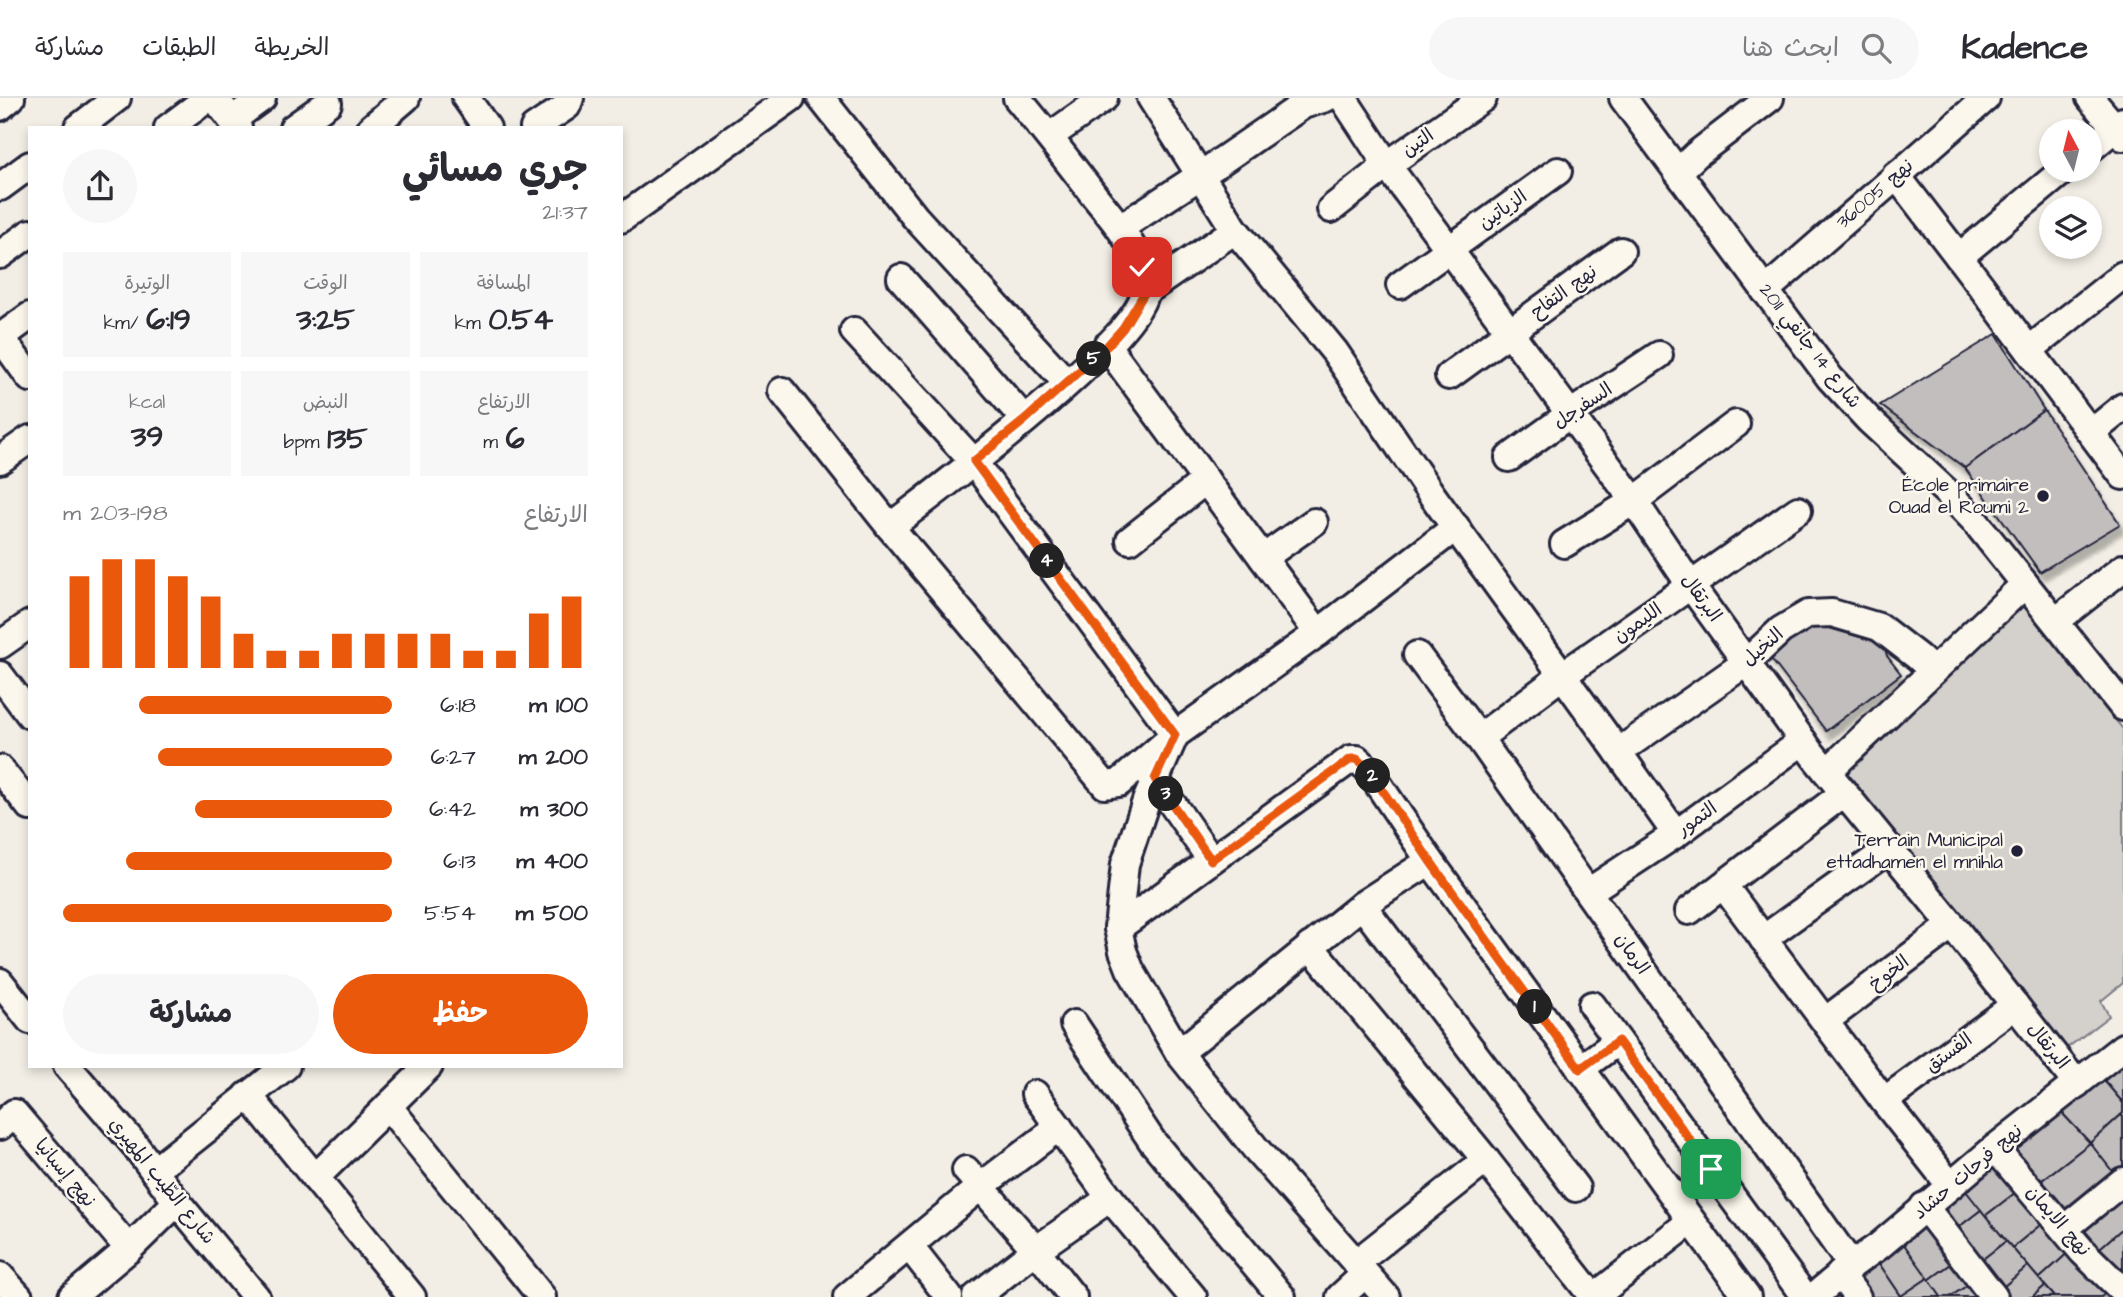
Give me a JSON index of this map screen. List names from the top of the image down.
{
  "streets": {
    "street": [
      "التين",
      "نهج 36005",
      "الزياتين",
      "نهج التفاح",
      "شارع 14 جانفي 2011",
      "السفرجل",
      "البرتقال",
      "الليمون",
      "النخيل",
      "التمور",
      "الرمان",
      "الخوخ",
      "الفستق",
      "نهج فرحات حشاد",
      "نهج إسبانيا",
      "شارع الطّيب المهيري",
      "نهج الايمان"
    ]
  },
  "crossings": [
    ["التين", "البرتقال"],
    ["نهج 36005", "شارع 14 جانفي 2011"],
    ["الزياتين", "البرتقال"],
    ["نهج التفاح", "البرتقال"],
    ["السفرجل", "البرتقال"],
    ["البرتقال", "الليمون"],
    ["البرتقال", "النخيل"],
    ["البرتقال", "التمور"],
    ["البرتقال", "الخوخ"],
    ["البرتقال", "الفستق"],
    ["البرتقال", "نهج فرحات حشاد"],
    ["الليمون", "الرمان"],
    ["التمور", "الرمان"],
    ["الرمان", "نهج فرحات حشاد"],
    ["نهج فرحات حشاد", "نهج الايمان"]
  ],
  "places": ["École primaire Ouad el Roumi 2", "Terrain Municipal ettadhamen el mnihla"],
  "north": "top",
  "page": {
    "header": "Kadence",
    "search": "ابحث هنا",
    "nav": ["الخريطة", "الطبقات", "مشاركة"],
    "heading": ["جري مسائي", "21:37"],
    "stats": [
      ["المسافة", "0.54 km"],
      ["الوقت", "3:25"],
      ["الوتيرة", "6:19 /km"],
      ["الارتفاع", "6 m"],
      ["النبض", "135 bpm"],
      ["kcal", "39"]
    ],
    "pins": [
      "5",
      "4",
      "2",
      "3",
      "1"
    ],
    "chart": ["الارتفاع", "198–203 m"],
    "list": [
      {
        "name": "100 m",
        "note": "6:18"
      },
      {
        "name": "200 m",
        "note": "6:27"
      },
      {
        "name": "300 m",
        "note": "6:42"
      },
      {
        "name": "400 m",
        "note": "6:13"
      },
      {
        "name": "500 m",
        "note": "5:54"
      }
    ],
    "buttons": ["حفظ", "مشاركة"]
  }
}
